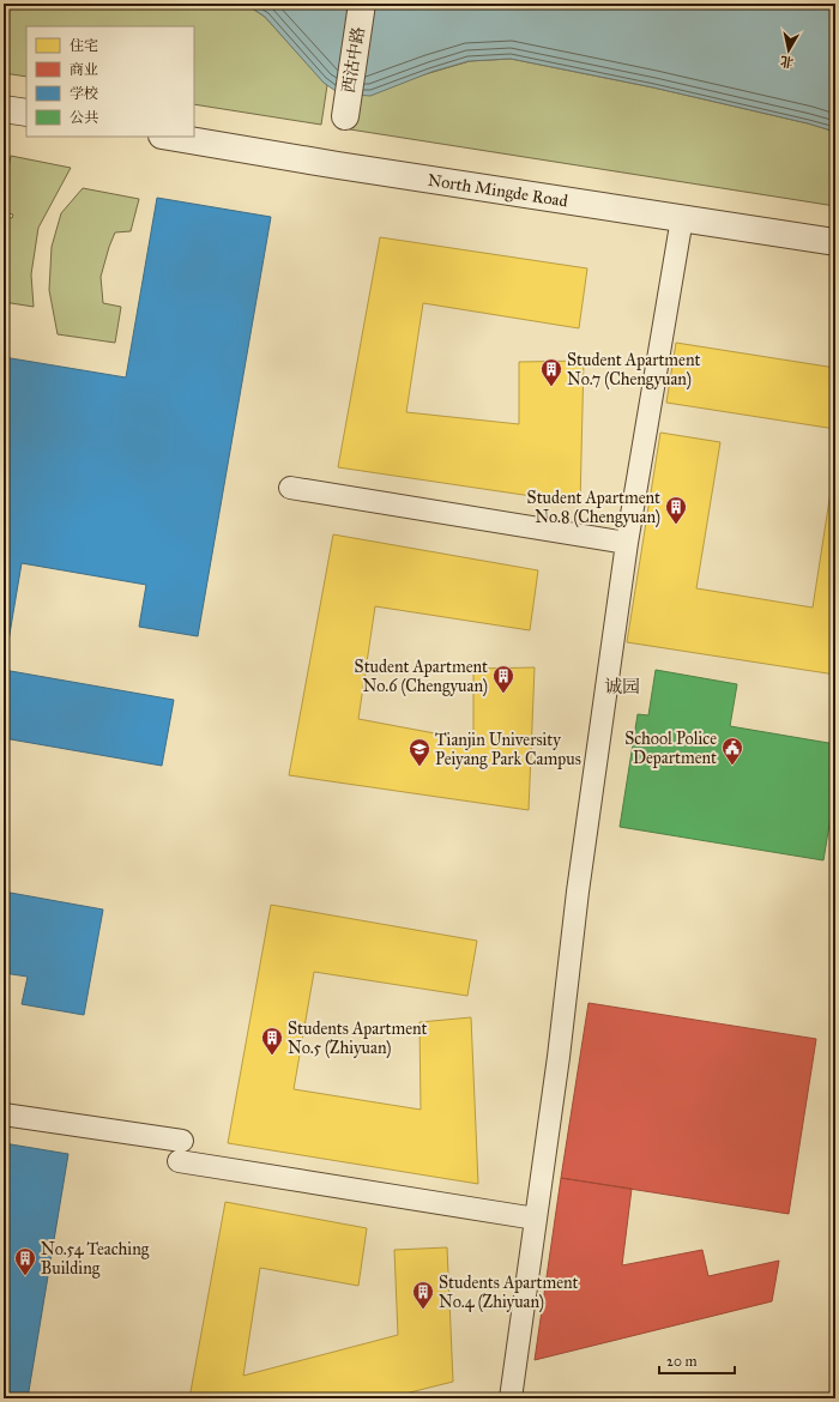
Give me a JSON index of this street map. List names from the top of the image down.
{
  "streets": {
    "street": ["西沽中路", "North Mingde Road"]
  },
  "districts": ["诚园"],
  "places": {
    "building": [
      "Student Apartment No.7 (Chengyuan)",
      "Student Apartment No.8 (Chengyuan)",
      "Student Apartment No.6 (Chengyuan)",
      "Students Apartment No.5 (Zhiyuan)",
      "No.54 Teaching Building",
      "Students Apartment No.4 (Zhiyuan)"
    ],
    "public building": ["School Police Department"],
    "school or university": ["Tianjin University Peiyang Park Campus"]
  },
  "legend": [
    "住宅",
    "商业",
    "学校",
    "公共"
  ],
  "scale_bar": "20 m",
  "north": "bottom"
}
